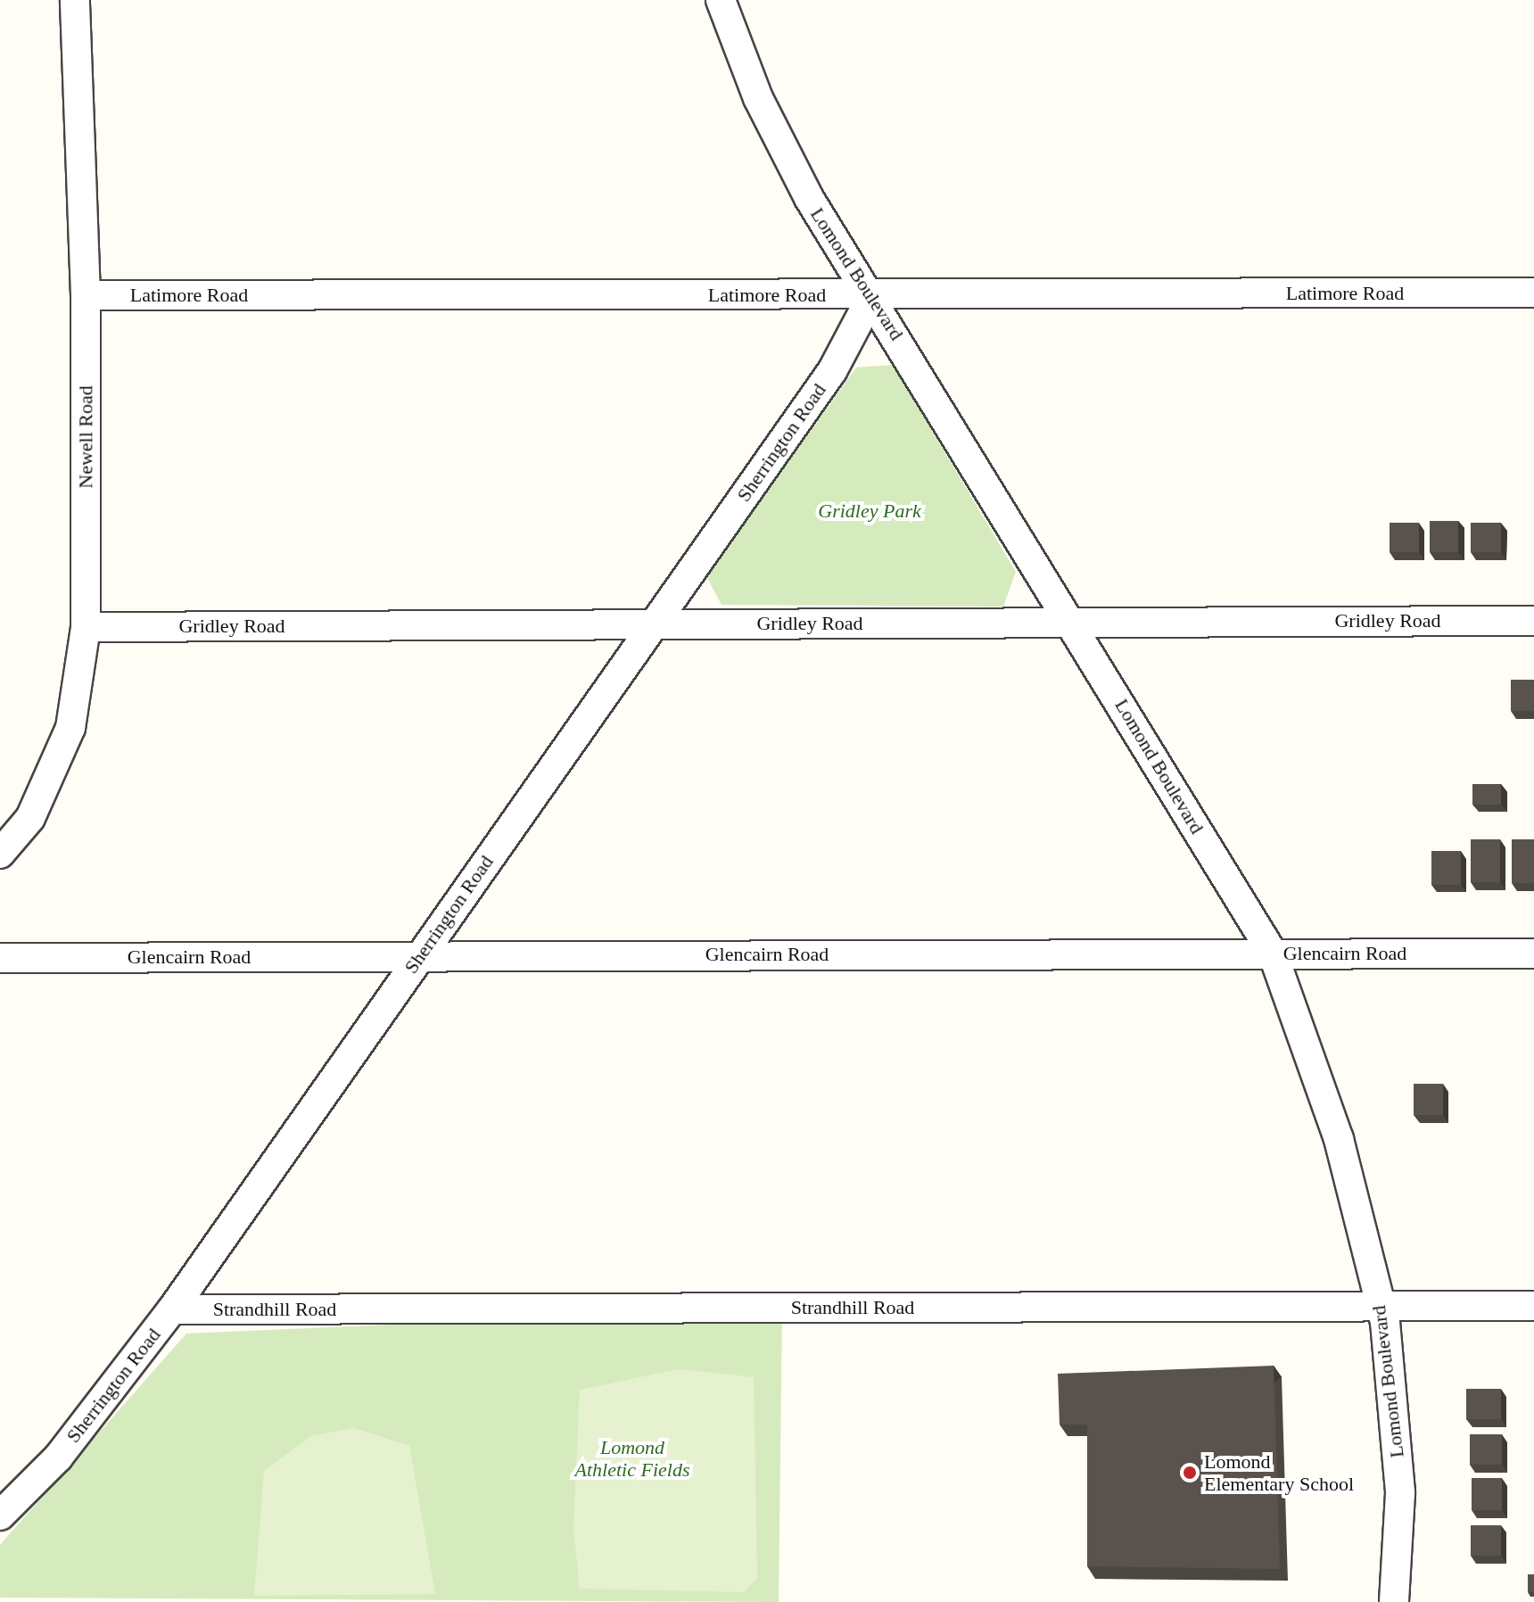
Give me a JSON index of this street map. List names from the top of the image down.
{
  "streets": {
    "street": [
      "Lomond Boulevard",
      "Latimore Road",
      "Newell Road",
      "Sherrington Road",
      "Gridley Road",
      "Glencairn Road",
      "Strandhill Road"
    ]
  },
  "crossings": [
    ["Lomond Boulevard", "Latimore Road"],
    ["Lomond Boulevard", "Sherrington Road"],
    ["Lomond Boulevard", "Gridley Road"],
    ["Lomond Boulevard", "Glencairn Road"],
    ["Lomond Boulevard", "Strandhill Road"],
    ["Latimore Road", "Newell Road"],
    ["Latimore Road", "Sherrington Road"],
    ["Newell Road", "Gridley Road"],
    ["Sherrington Road", "Gridley Road"],
    ["Sherrington Road", "Glencairn Road"],
    ["Sherrington Road", "Strandhill Road"]
  ],
  "parks": ["Gridley Park", "Lomond Athletic Fields"],
  "places": ["Lomond Elementary School"]
}
